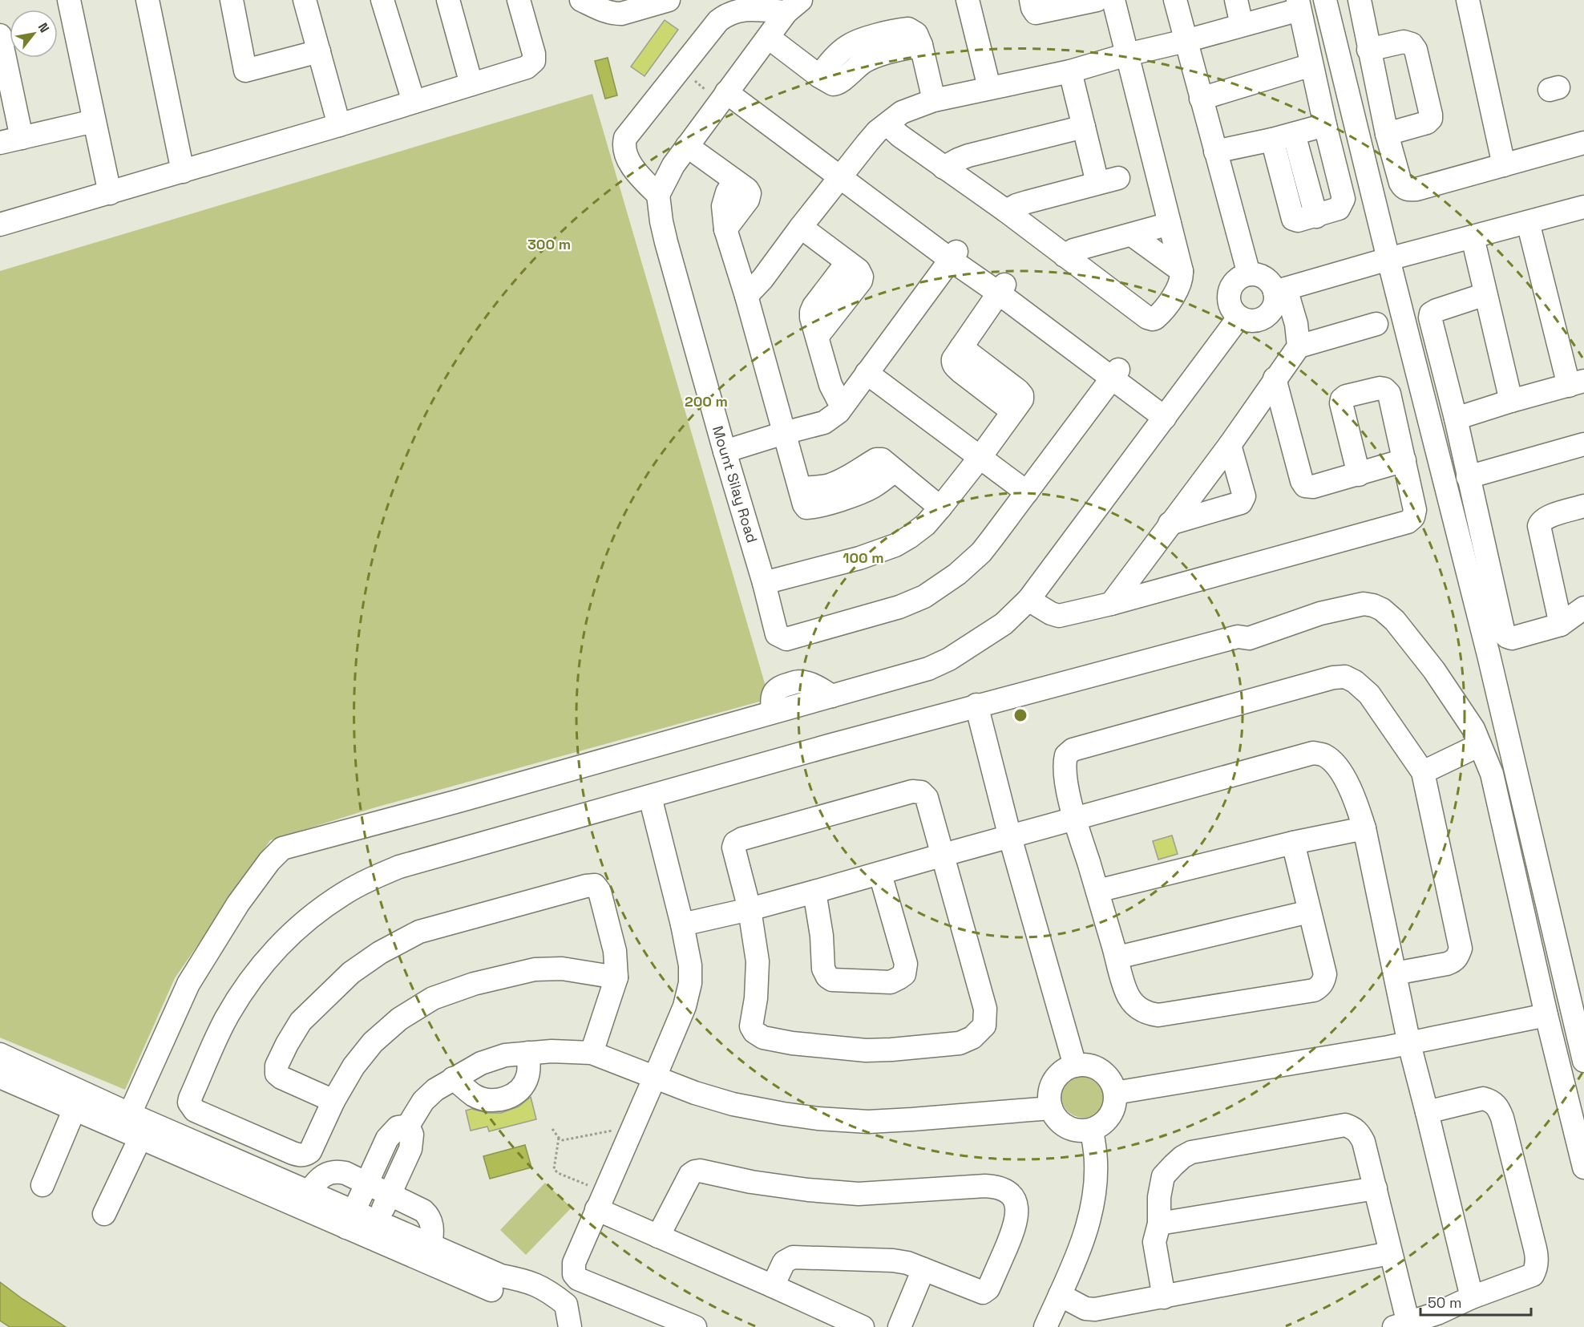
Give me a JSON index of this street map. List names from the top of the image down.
{
  "streets": {
    "street": ["Mount Silay Road"]
  },
  "scale_bar": "50 m",
  "north": "top right",
  "rings": ["300 m", "200 m", "100 m"]
}
